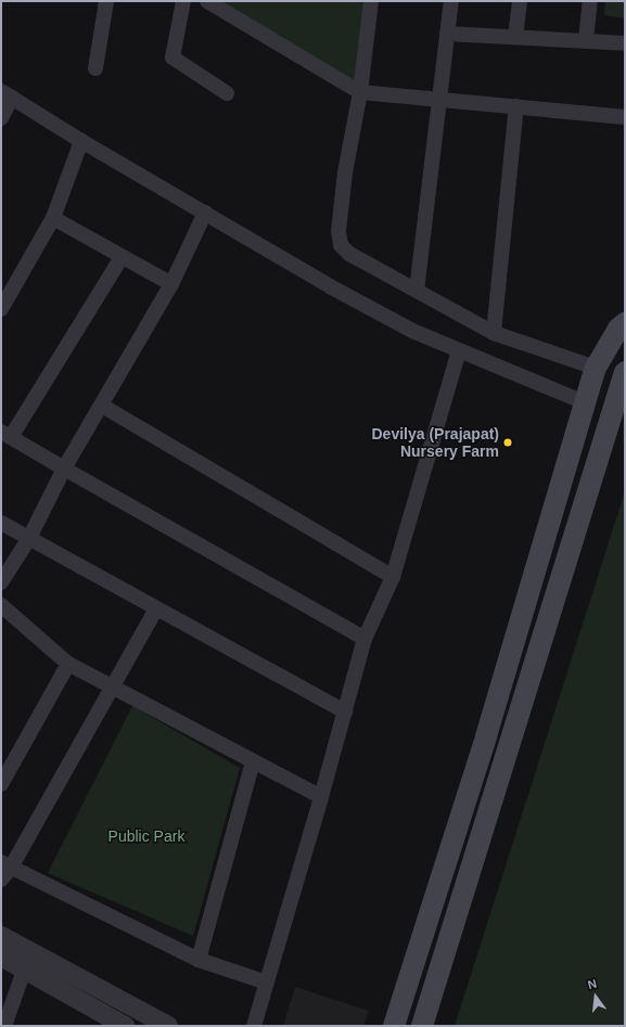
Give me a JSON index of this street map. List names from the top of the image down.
{
  "parks": ["Public Park"],
  "places": ["Devilya (Prajapat) Nursery Farm"],
  "north": "top"
}
